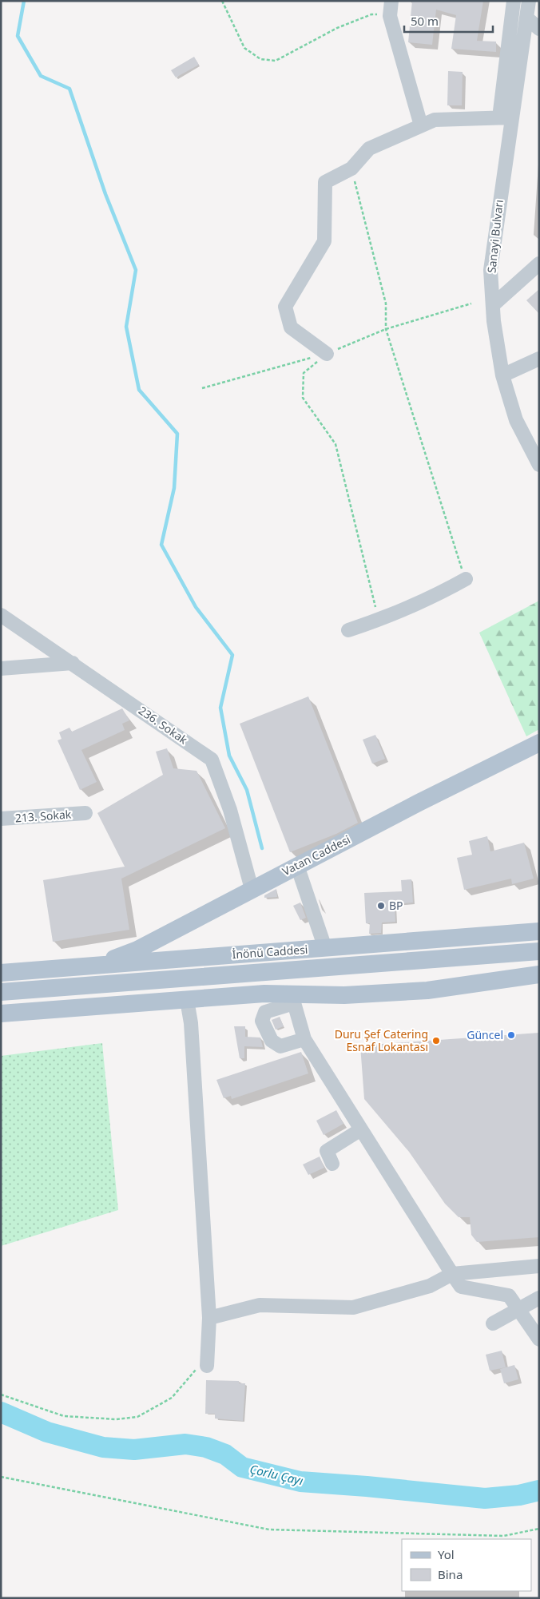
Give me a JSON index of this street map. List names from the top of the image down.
{
  "streets": {
    "main road": ["Vatan Caddesi", "İnönü Caddesi"],
    "street": ["Sanayi Bulvarı", "236. Sokak", "213. Sokak"]
  },
  "crossings": [
    ["236. Sokak", "Vatan Caddesi"],
    ["Vatan Caddesi", "İnönü Caddesi"]
  ],
  "water": ["Çorlu Çayı"],
  "places": ["BP", "Güncel", "Duru Şef Catering Esnaf Lokantası"],
  "legend": ["Yol", "Bina"],
  "scale_bar": "50 m"
}
